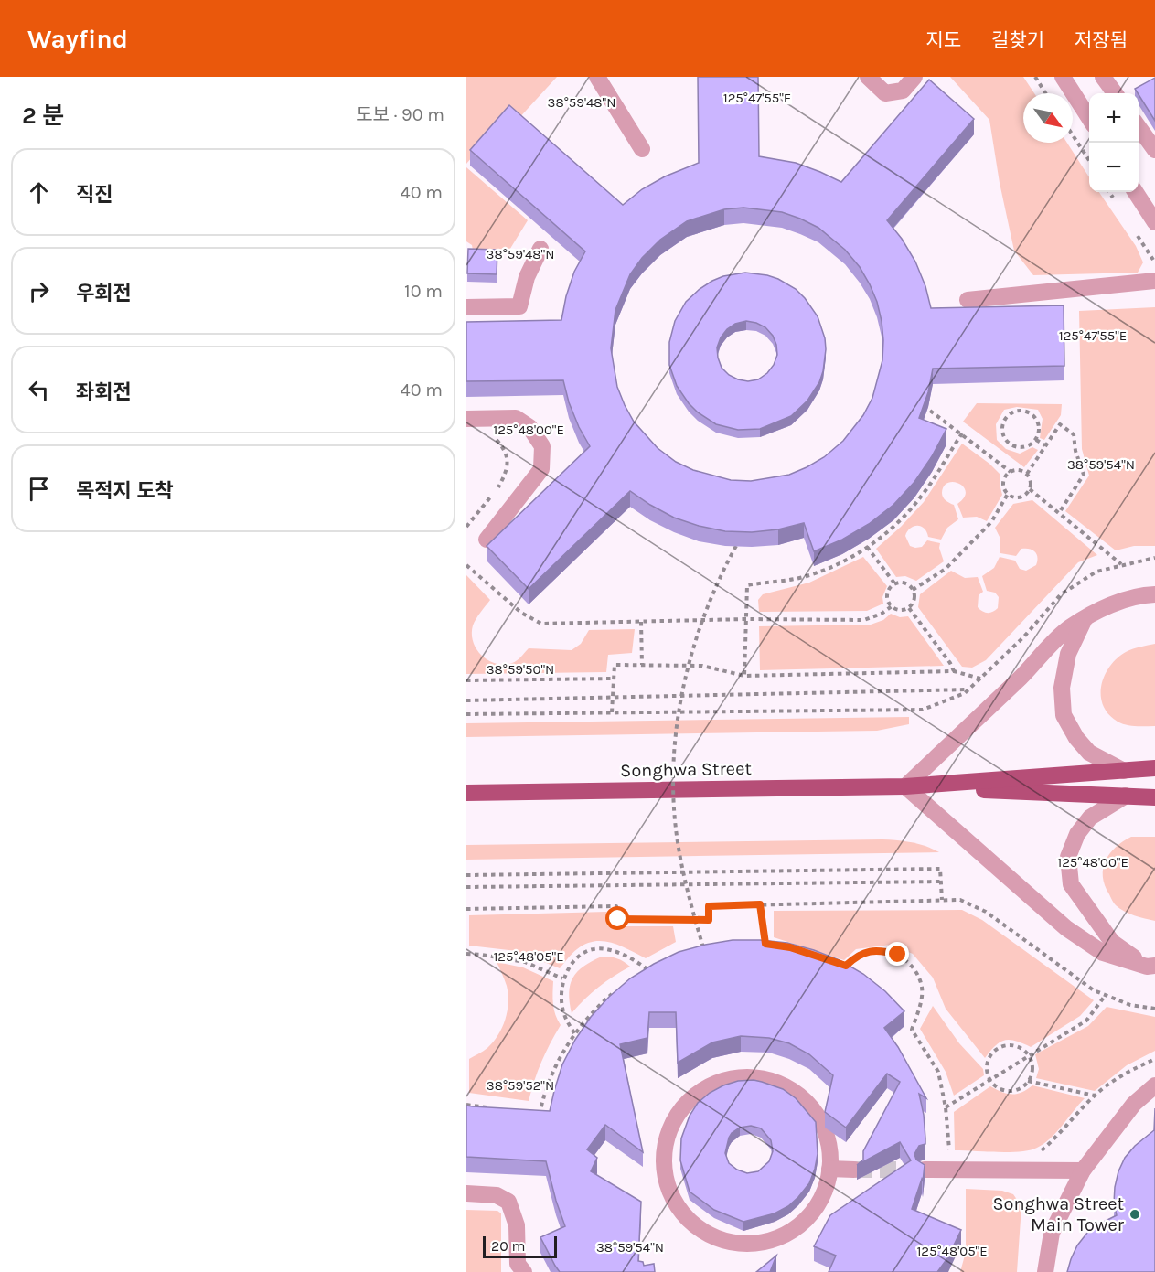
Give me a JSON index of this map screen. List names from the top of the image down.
{
  "streets": {
    "main road": ["Songhwa Street"]
  },
  "places": ["Songhwa Street Main Tower"],
  "scale_bar": "20 m",
  "north": "bottom right",
  "page": {
    "header": "Wayfind",
    "nav": ["지도", "길찾기", "저장됨"],
    "heading": ["2 분", "도보 · 90 m"],
    "map_buttons": ["+", "−"],
    "list": [
      ["직진", "40 m"],
      ["우회전", "10 m"],
      ["좌회전", "40 m"],
      "목적지 도착"
    ],
    "scale": "20 m"
  },
  "coordinates": [
    "125°47'55\"E",
    "38°59'48\"N",
    "125°48'00\"E",
    "38°59'54\"N",
    "38°59'50\"N",
    "125°48'05\"E",
    "38°59'52\"N"
  ]
}
